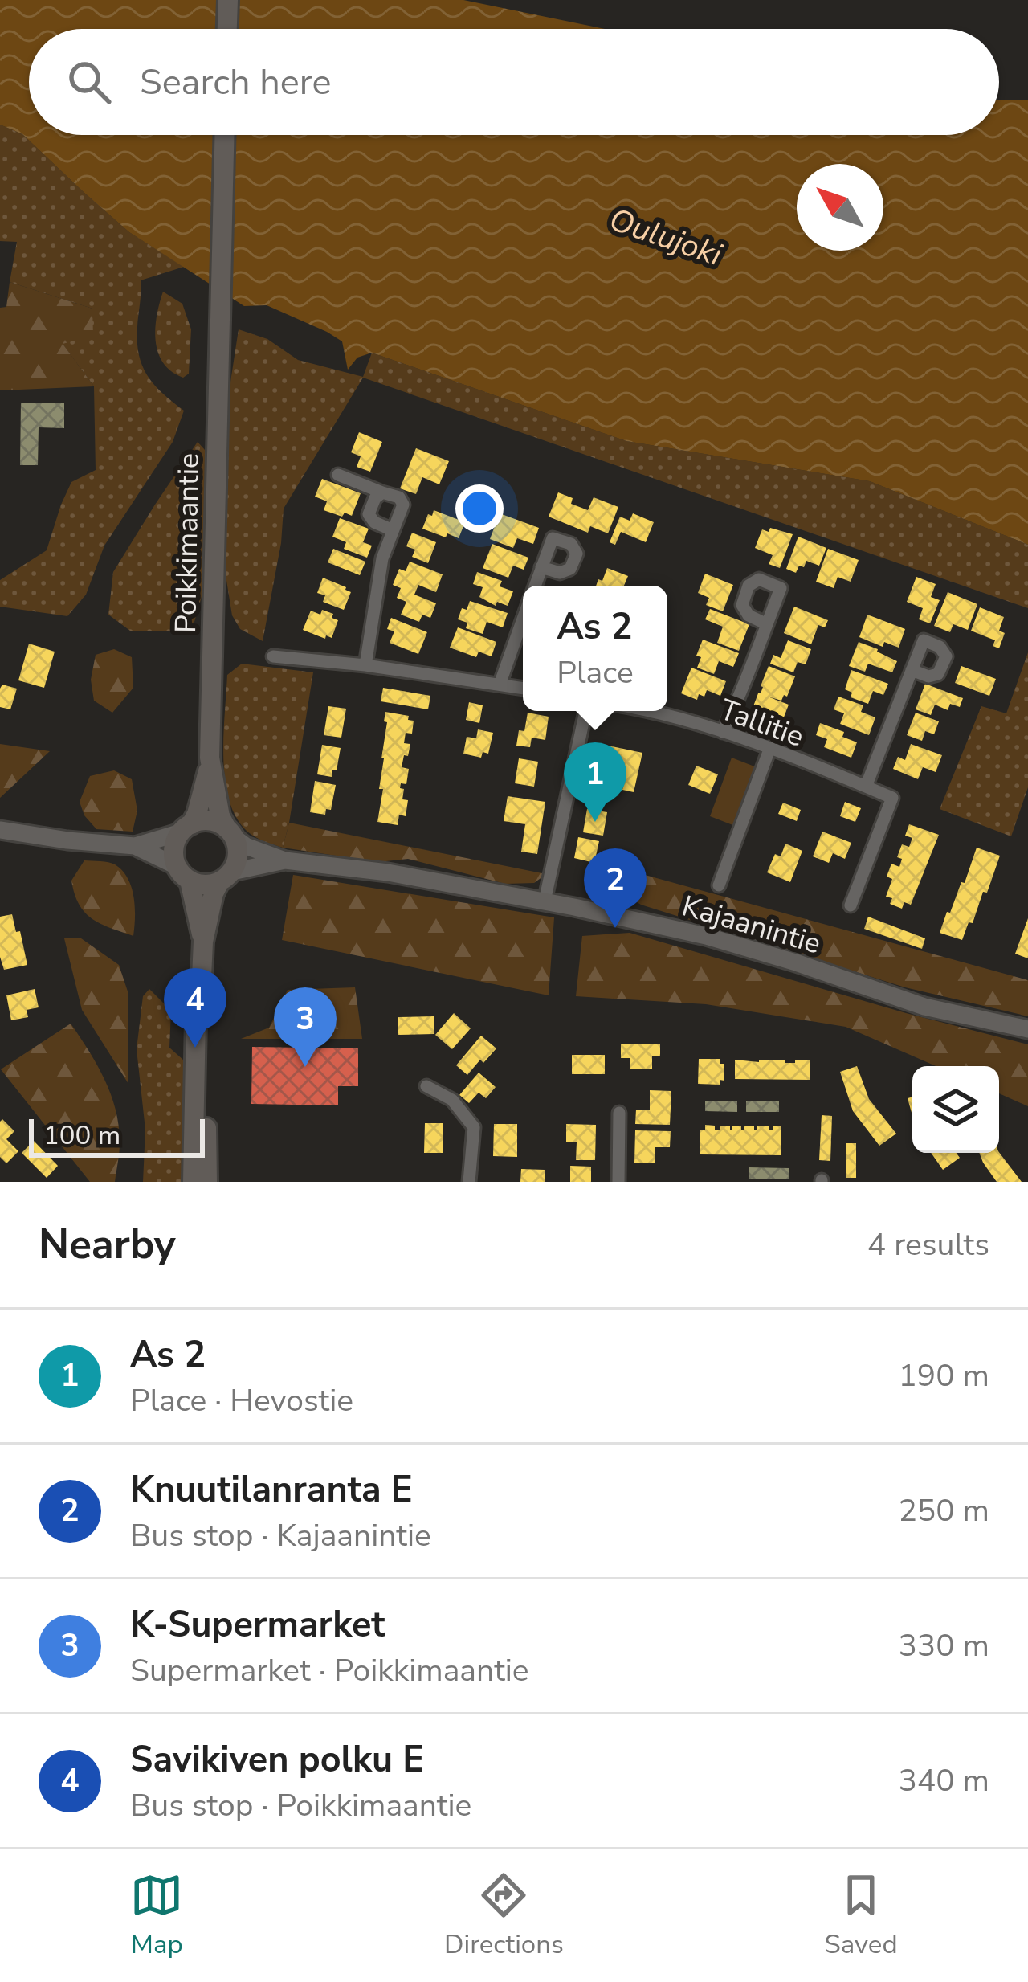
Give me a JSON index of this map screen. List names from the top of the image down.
{
  "streets": {
    "main road": ["Poikkimaantie", "Kajaanintie"],
    "street": ["Tallitie"]
  },
  "crossings": [
    ["Poikkimaantie", "Kajaanintie"]
  ],
  "water": ["Oulujoki"],
  "scale_bar": "100 m",
  "north": "top left",
  "page": {
    "search": "Search here",
    "popup": ["As 2", "Place"],
    "pins": [
      "1",
      "2",
      "4",
      "3"
    ],
    "scale": "100 m",
    "heading": ["Nearby", "4 results"],
    "list": [
      {
        "mark": "1",
        "name": "As 2",
        "note": "Place · Hevostie",
        "value": "190 m"
      },
      {
        "mark": "2",
        "name": "Knuutilanranta E",
        "note": "Bus stop · Kajaanintie",
        "value": "250 m"
      },
      {
        "mark": "3",
        "name": "K-Supermarket",
        "note": "Supermarket · Poikkimaantie",
        "value": "330 m"
      },
      {
        "mark": "4",
        "name": "Savikiven polku E",
        "note": "Bus stop · Poikkimaantie",
        "value": "340 m"
      }
    ],
    "nav": ["Map", "Directions", "Saved"]
  }
}
